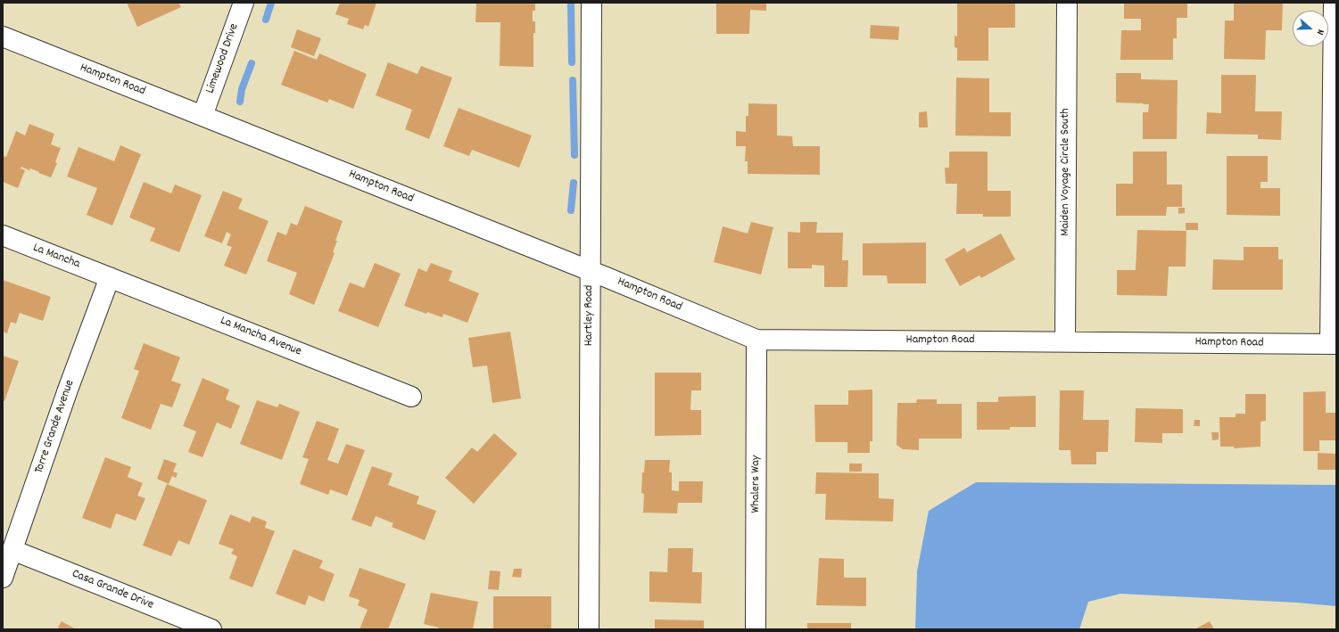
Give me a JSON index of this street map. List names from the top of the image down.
{
  "streets": {
    "street": [
      "Limewood Drive",
      "Hampton Road",
      "Maiden Voyage Circle South",
      "La Mancha",
      "Hartley Road",
      "La Mancha Avenue",
      "Torre Grande Avenue",
      "Whalers Way",
      "Casa Grande Drive"
    ]
  },
  "crossings": [
    ["Limewood Drive", "Hampton Road"],
    ["Hampton Road", "Maiden Voyage Circle South"],
    ["Hampton Road", "Hartley Road"],
    ["Hampton Road", "Whalers Way"],
    ["La Mancha", "La Mancha Avenue"],
    ["La Mancha", "Torre Grande Avenue"],
    ["La Mancha Avenue", "Torre Grande Avenue"],
    ["Torre Grande Avenue", "Casa Grande Drive"]
  ],
  "north": "right"
}
